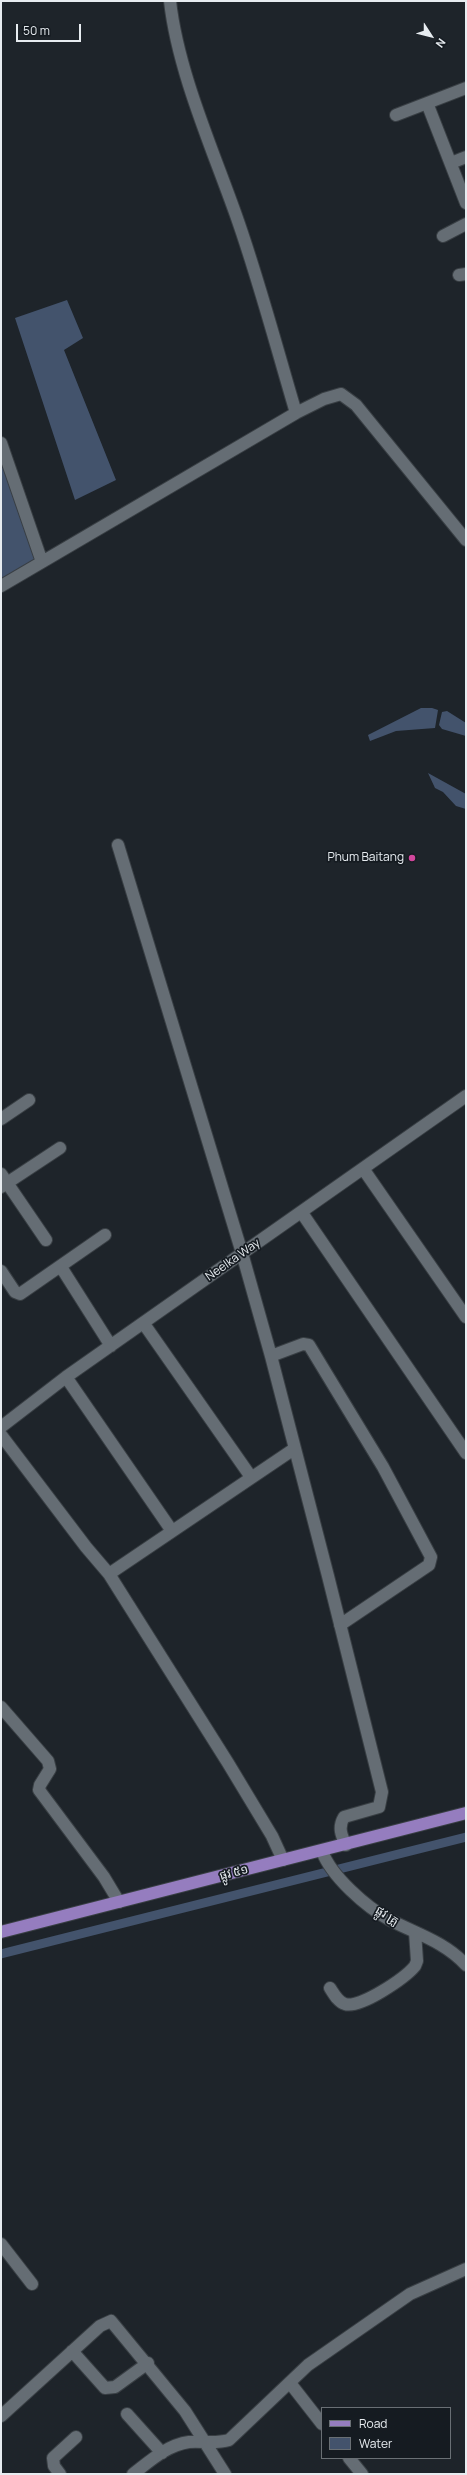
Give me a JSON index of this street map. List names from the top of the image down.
{
  "streets": {
    "main road": ["ផ្លូវ ៥១"],
    "street": ["Neelka Way", "ផ្លូវ គ្រូ"]
  },
  "crossings": [
    ["ផ្លូវ ៥១", "ផ្លូវ គ្រូ"]
  ],
  "places": ["Phum Baitang"],
  "legend": ["Road", "Water"],
  "scale_bar": "50 m",
  "north": "bottom right"
}
